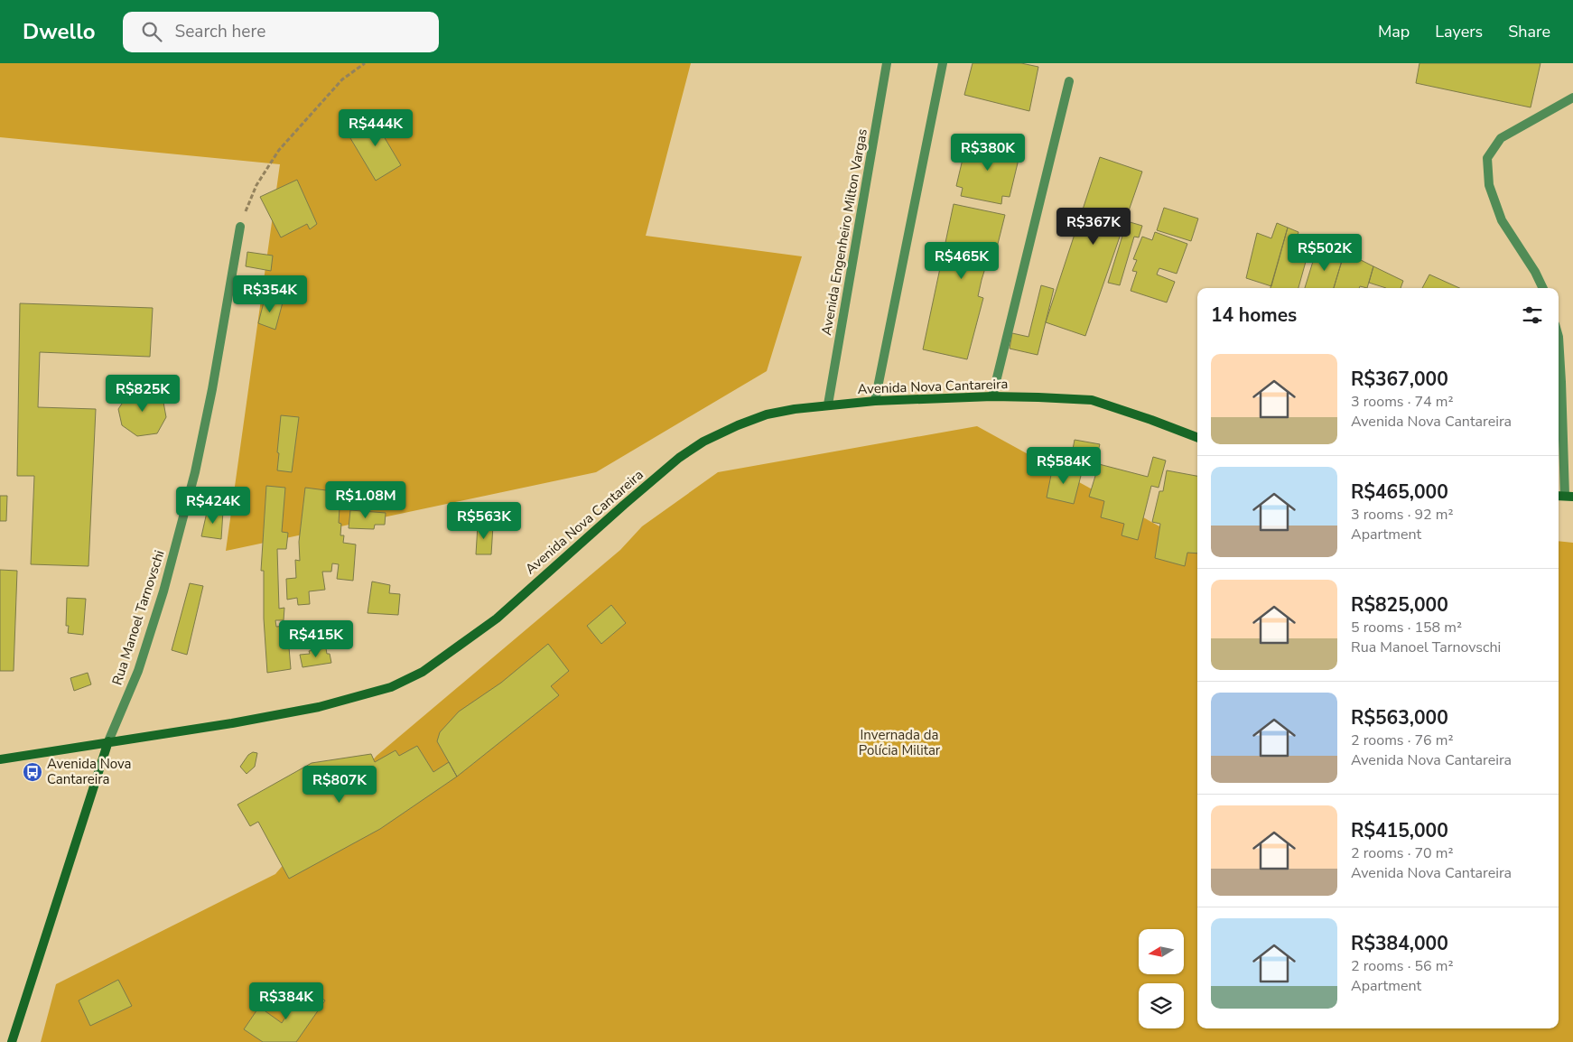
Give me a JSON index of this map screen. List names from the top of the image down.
{
  "streets": {
    "main road": ["Avenida Nova Cantareira"],
    "street": ["Avenida Engenheiro Milton Vargas", "Rua Manoel Tarnovschi"]
  },
  "crossings": [
    ["Avenida Engenheiro Milton Vargas", "Avenida Nova Cantareira"],
    ["Avenida Nova Cantareira", "Rua Manoel Tarnovschi"]
  ],
  "parks": ["Invernada da Polícia Militar"],
  "places": {
    "bus stop": ["Avenida Nova Cantareira"]
  },
  "north": "left",
  "page": {
    "header": "Dwello",
    "search": "Search here",
    "nav": ["Map", "Layers", "Share"],
    "price": [
      "R$444K",
      "R$380K",
      "R$367K",
      "R$502K",
      "R$465K",
      "R$354K",
      "R$825K",
      "R$584K",
      "R$1.08M",
      "R$424K",
      "R$563K",
      "R$415K",
      "R$807K",
      "R$384K"
    ],
    "heading": "14 homes",
    "list": [
      {
        "name": "R$367,000",
        "note": "3 rooms · 74 m² · Avenida Nova Cantareira"
      },
      {
        "name": "R$465,000",
        "note": "3 rooms · 92 m² · Apartment"
      },
      {
        "name": "R$825,000",
        "note": "5 rooms · 158 m² · Rua Manoel Tarnovschi"
      },
      {
        "name": "R$563,000",
        "note": "2 rooms · 76 m² · Avenida Nova Cantareira"
      },
      {
        "name": "R$415,000",
        "note": "2 rooms · 70 m² · Avenida Nova Cantareira"
      },
      {
        "name": "R$384,000",
        "note": "2 rooms · 56 m² · Apartment"
      }
    ]
  }
}
